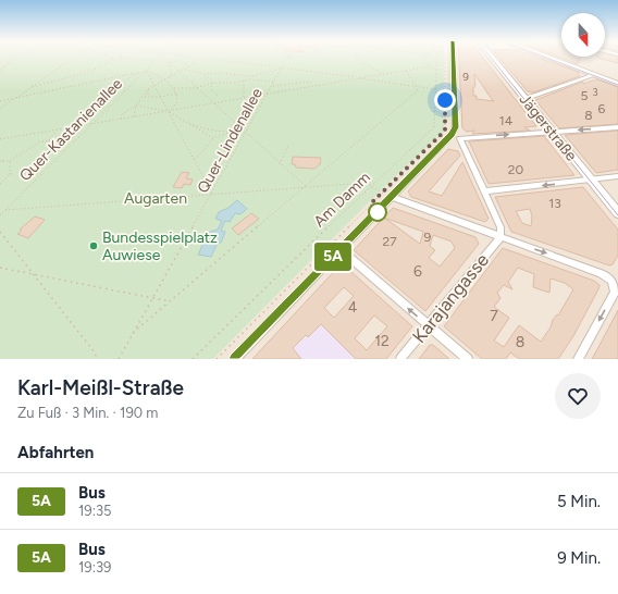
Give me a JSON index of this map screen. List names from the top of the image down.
{
  "streets": {
    "main road": ["Jägerstraße"],
    "street": ["Karajangasse"],
    "path": ["Quer-Kastanienallee", "Quer-Lindenallee", "Am Damm"]
  },
  "parks": ["Augarten"],
  "places": ["Bundesspielplatz Auwiese"],
  "lines": ["bus line 5A"],
  "house_numbers": [
    "9",
    "3",
    "5",
    "6",
    "8",
    "14",
    "20",
    "13",
    "9",
    "27",
    "6",
    "4",
    "7",
    "12",
    "8"
  ],
  "north": "bottom",
  "page": {
    "on_map": "5A",
    "heading": [
      ["Karl-Meißl-Straße", "Zu Fuß · 3 Min. · 190 m"],
      "Abfahrten"
    ],
    "list": [
      {
        "mark": "5A",
        "name": "Bus",
        "note": "19:35",
        "value": "5 Min."
      },
      {
        "mark": "5A",
        "name": "Bus",
        "note": "19:39",
        "value": "9 Min."
      }
    ]
  }
}
